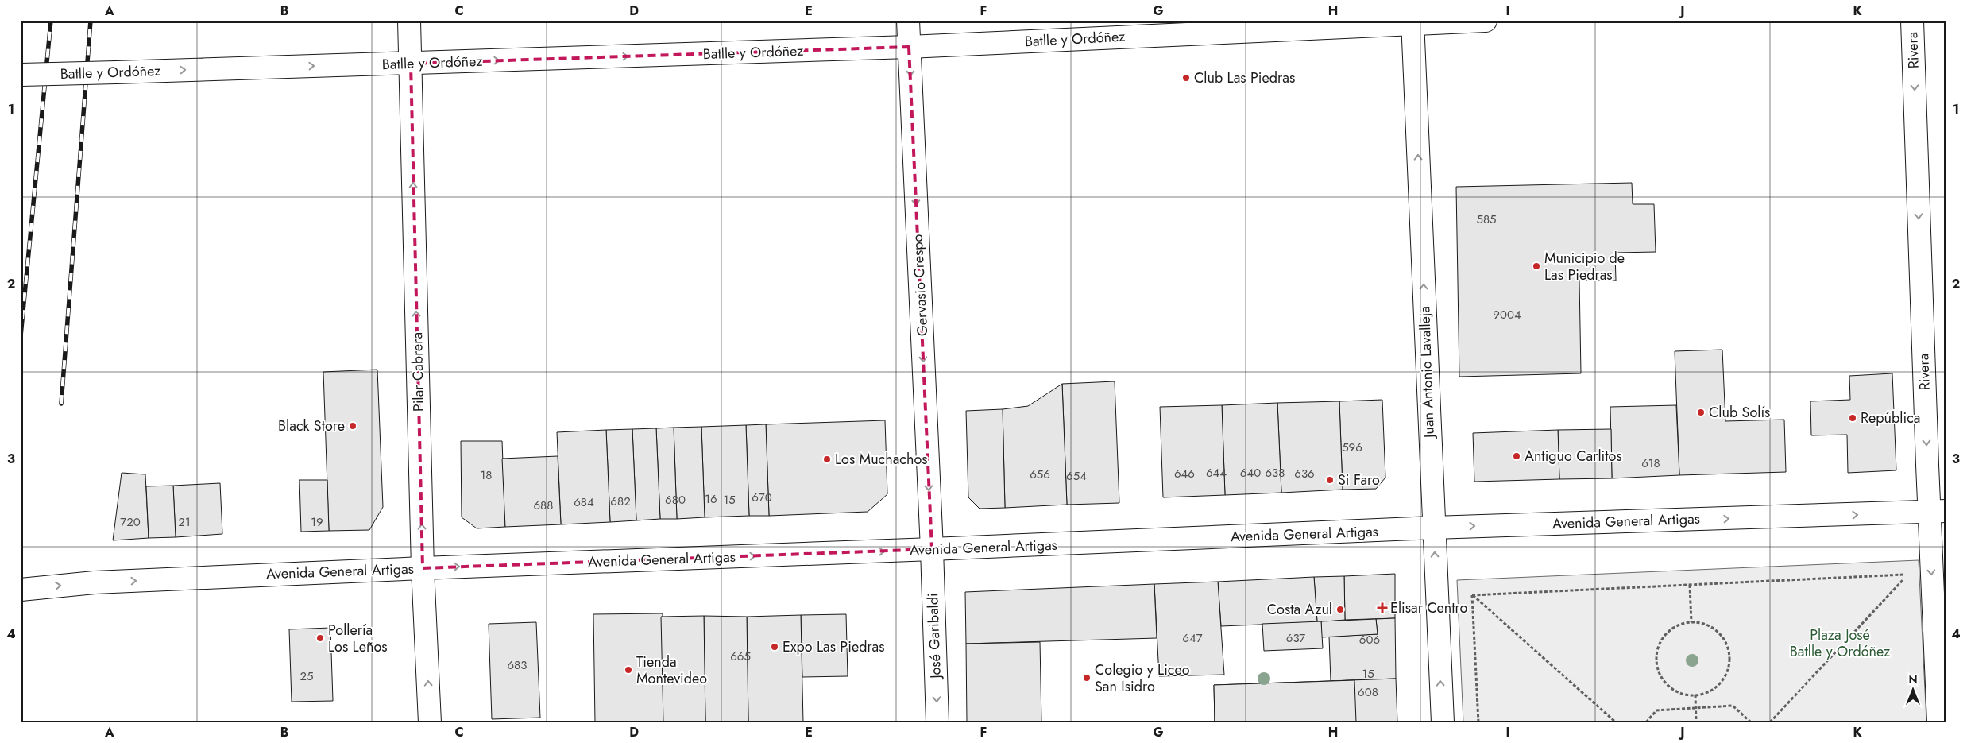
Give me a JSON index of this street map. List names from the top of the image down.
{
  "streets": {
    "street": [
      "Batlle y Ordóñez",
      "Rivera",
      "Gervasio Crespo",
      "Pilar Cabrera",
      "Juan Antonio Lavalleja",
      "Avenida General Artigas",
      "José Garibaldi"
    ]
  },
  "crossings": [
    ["Batlle y Ordóñez", "Gervasio Crespo"],
    ["Batlle y Ordóñez", "Pilar Cabrera"],
    ["Batlle y Ordóñez", "Juan Antonio Lavalleja"],
    ["Rivera", "Avenida General Artigas"],
    ["Gervasio Crespo", "Avenida General Artigas"],
    ["Gervasio Crespo", "José Garibaldi"],
    ["Pilar Cabrera", "Avenida General Artigas"],
    ["Juan Antonio Lavalleja", "Avenida General Artigas"],
    ["Avenida General Artigas", "José Garibaldi"]
  ],
  "one_way": [
    "Batlle y Ordóñez",
    "Rivera",
    "Gervasio Crespo",
    "Pilar Cabrera",
    "Juan Antonio Lavalleja",
    "Avenida General Artigas",
    "José Garibaldi"
  ],
  "parks": ["Plaza José Batlle y Ordóñez"],
  "places": {
    "other": [
      "Club Las Piedras",
      "Municipio de Las Piedras",
      "Club Solís",
      "República",
      "Black Store",
      "Antiguo Carlitos",
      "Los Muchachos",
      "Si Faro",
      "Costa Azul",
      "Pollería Los Leños",
      "Expo Las Piedras",
      "Tienda Montevideo",
      "Colegio y Liceo San Isidro"
    ],
    "health": ["Elisar Centro"]
  },
  "house_numbers": [
    "585",
    "9004",
    "596",
    "618",
    "644",
    "640",
    "638",
    "646",
    "636",
    "656",
    "18",
    "654",
    "670",
    "16",
    "680",
    "15",
    "682",
    "684",
    "688",
    "720",
    "21",
    "19",
    "647",
    "637",
    "606",
    "665",
    "683",
    "15",
    "25",
    "608"
  ],
  "north": "top",
  "grid": {
    "columns": [
      "A",
      "B",
      "C",
      "D",
      "E",
      "F",
      "G",
      "H",
      "I",
      "J",
      "K"
    ],
    "rows": [
      "1",
      "2",
      "3",
      "4"
    ]
  }
}
